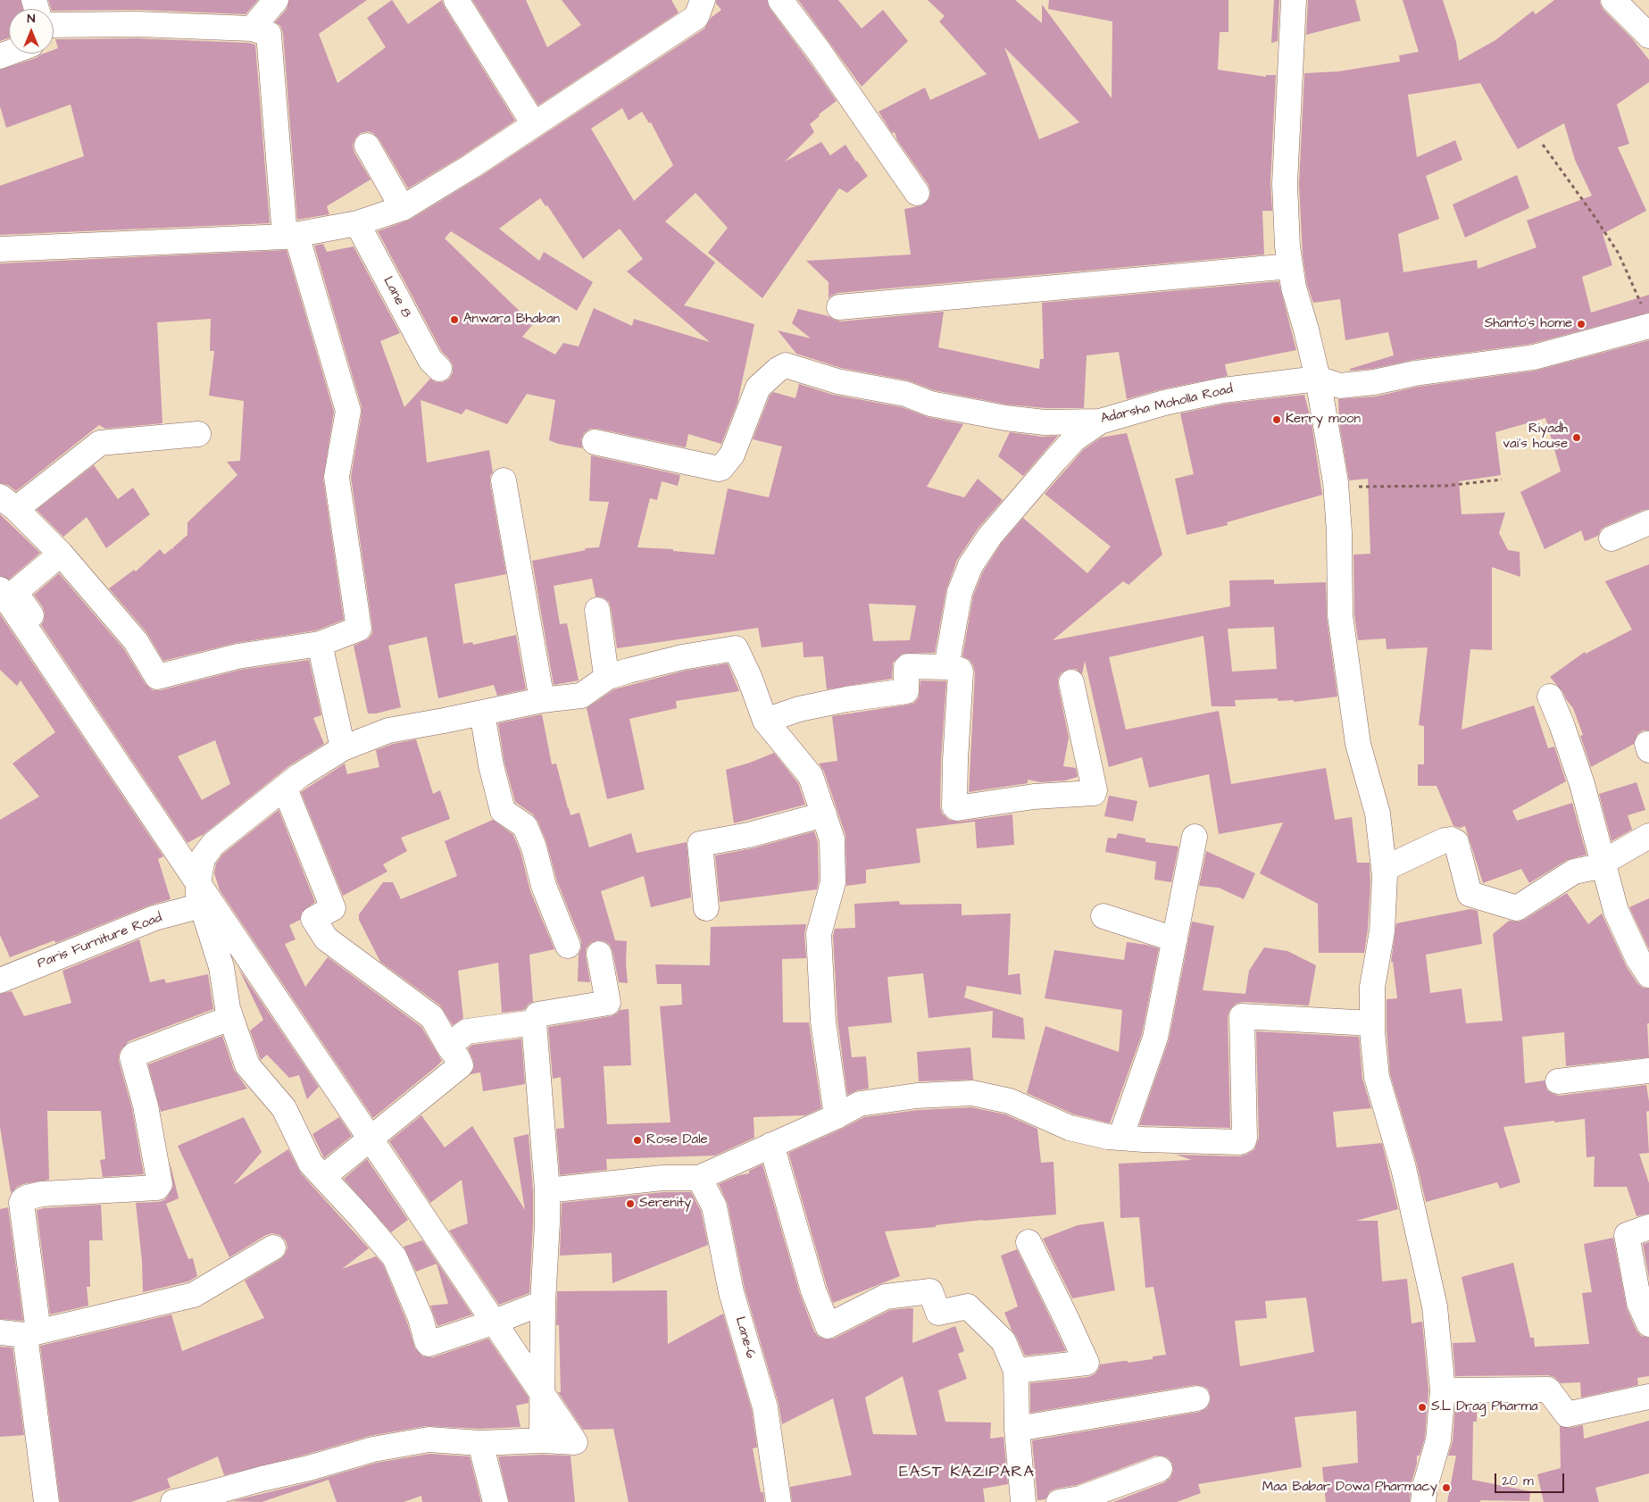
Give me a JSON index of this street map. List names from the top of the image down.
{
  "streets": {
    "street": [
      "Lane 8",
      "Adarsha Moholla Road",
      "Paris Furniture Road",
      "Lane-6"
    ]
  },
  "districts": ["EAST KAZIPARA"],
  "places": [
    "Anwara Bhaban",
    "Shanto's home",
    "Kerry moon",
    "Riyadh vai's house",
    "Rose Dale",
    "Serenity",
    "S.L Drag Pharma",
    "Maa Babar Dowa Pharmacy"
  ],
  "scale_bar": "20 m",
  "north": "top"
}
